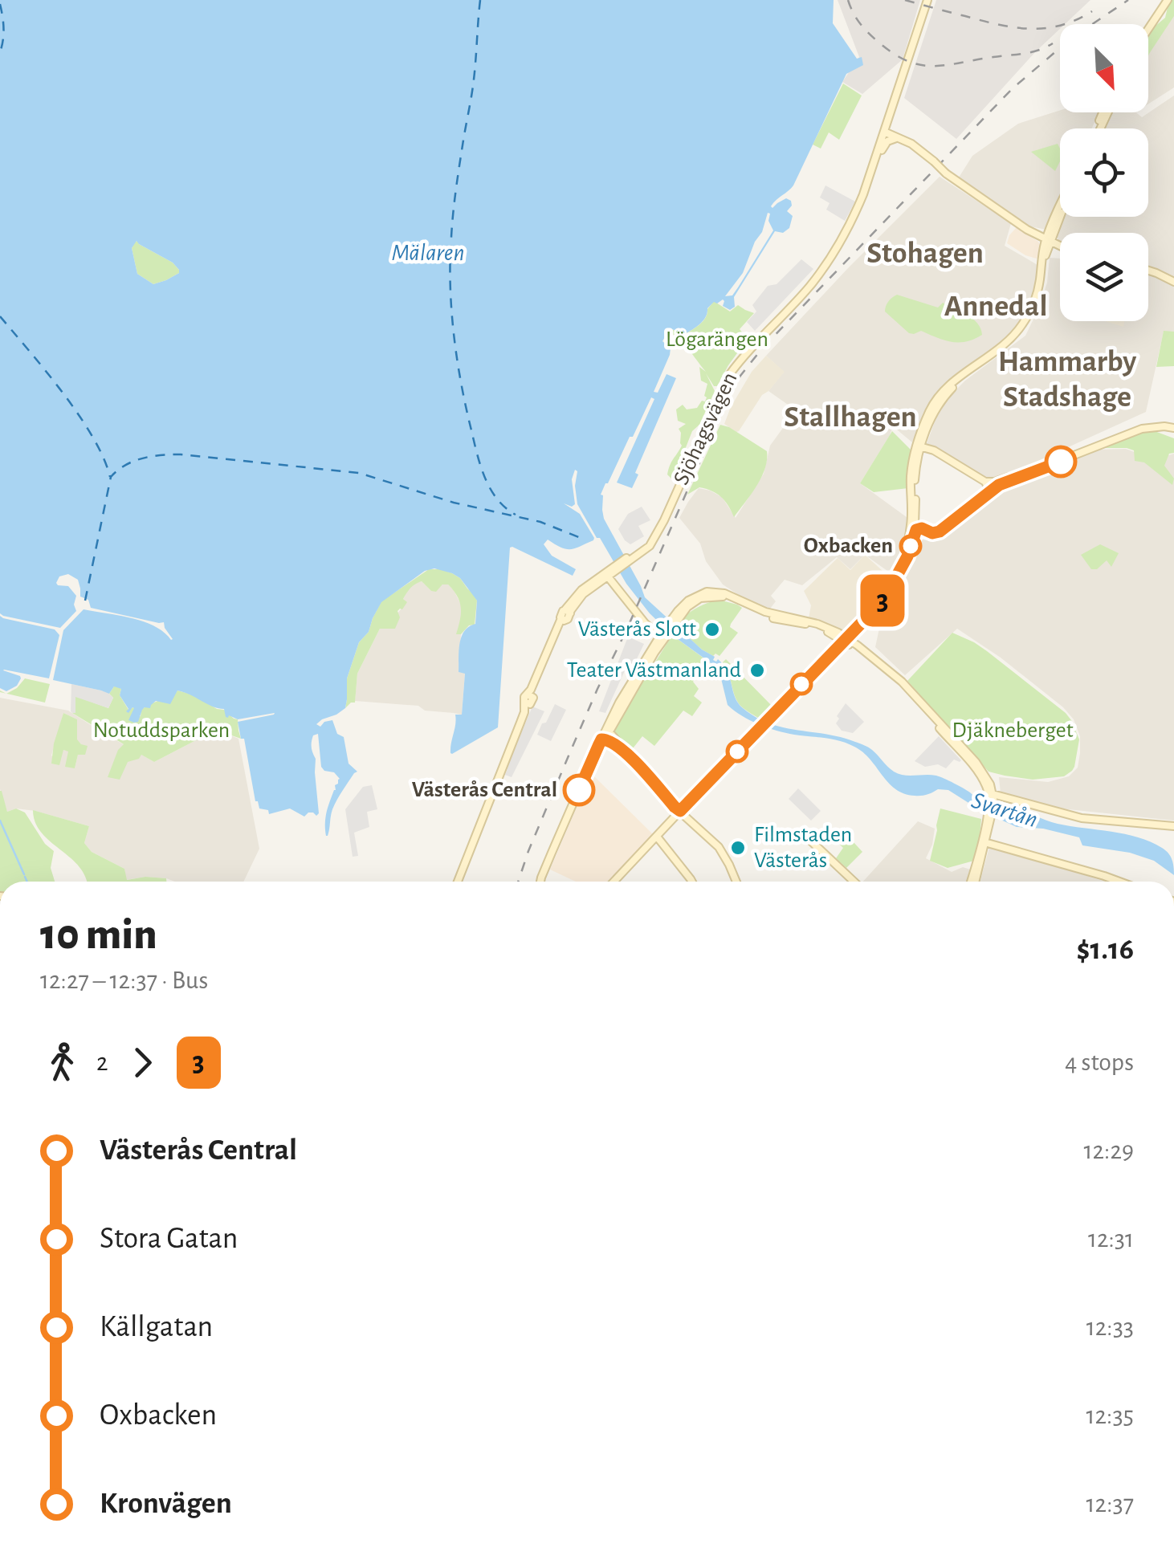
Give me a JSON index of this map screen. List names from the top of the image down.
{
  "streets": {
    "main road": ["Sjöhagsvägen"]
  },
  "districts": [
    "Stohagen",
    "Annedal",
    "Hammarby Stadshage",
    "Stallhagen"
  ],
  "water": ["Mälaren", "Svartån"],
  "parks": ["Lögarängen", "Notuddsparken", "Djäkneberget"],
  "places": [
    "Oxbacken",
    "Västerås Slott",
    "Teater Västmanland",
    "Västerås Central",
    "Filmstaden Västerås"
  ],
  "lines": ["bus line 3"],
  "north": "bottom right",
  "page": {
    "on_map": "3",
    "heading": ["10 min", "12:27 – 12:37 · Bus", "$1.16"],
    "legs": ["2", "3", "4 stops"],
    "list": [
      {
        "name": "Västerås Central",
        "value": "12:29"
      },
      {
        "name": "Stora Gatan",
        "value": "12:31"
      },
      {
        "name": "Källgatan",
        "value": "12:33"
      },
      {
        "name": "Oxbacken",
        "value": "12:35"
      },
      {
        "name": "Kronvägen",
        "value": "12:37"
      }
    ]
  }
}
